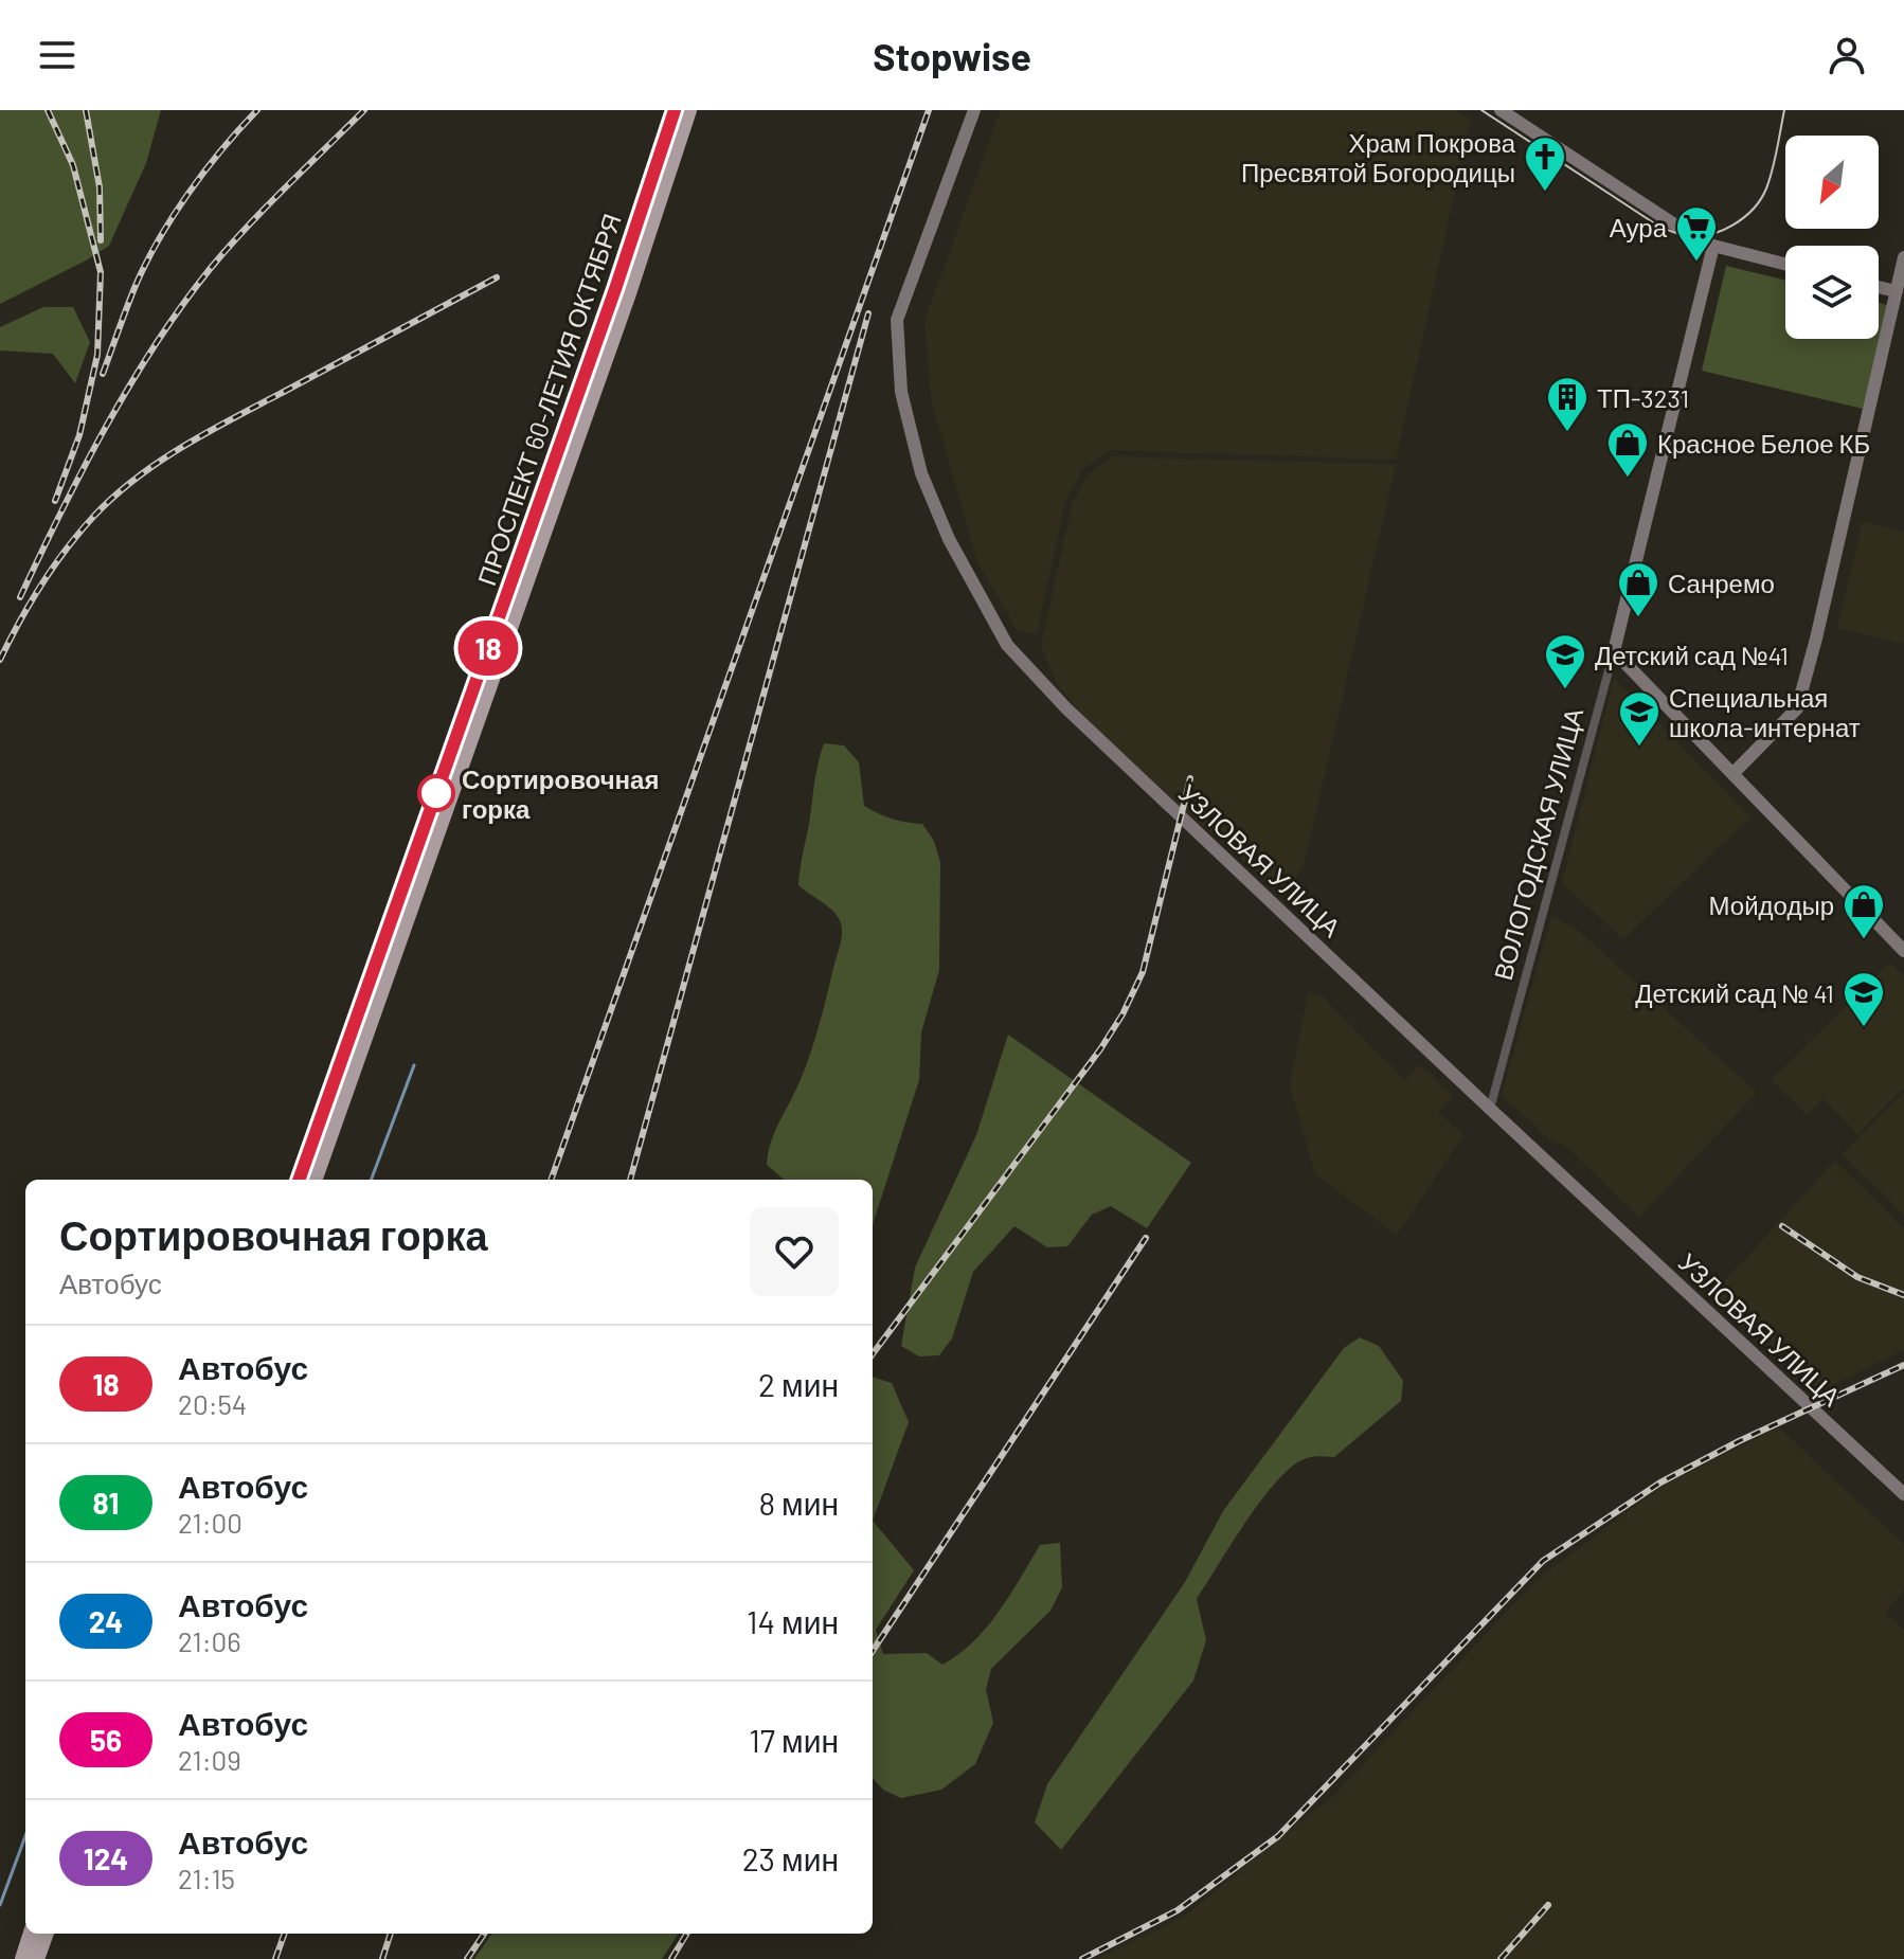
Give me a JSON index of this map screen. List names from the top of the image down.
{
  "streets": {
    "highway": ["ПРОСПЕКТ 60-ЛЕТИЯ ОКТЯБРЯ"],
    "street": ["ВОЛОГОДСКАЯ УЛИЦА", "УЗЛОВАЯ УЛИЦА"]
  },
  "crossings": [
    ["ВОЛОГОДСКАЯ УЛИЦА", "УЗЛОВАЯ УЛИЦА"]
  ],
  "places": {
    "church": ["Храм Покрова Пресвятой Богородицы"],
    "supermarket": ["Аура"],
    "building": ["ТП-3231"],
    "shop": ["Красное Белое КБ", "Санремо", "Мойдодыр"],
    "school or university": ["Детский сад №41", "Специальная школа-интернат", "Детский сад № 41"],
    "other": ["Сортировочная горка"]
  },
  "lines": ["bus line 18"],
  "north": "bottom left",
  "page": {
    "header": "Stopwise",
    "on_map": "18",
    "heading": ["Сортировочная горка", "Автобус"],
    "list": [
      {
        "mark": "18",
        "name": "Автобус",
        "note": "20:54",
        "value": "2 мин"
      },
      {
        "mark": "81",
        "name": "Автобус",
        "note": "21:00",
        "value": "8 мин"
      },
      {
        "mark": "24",
        "name": "Автобус",
        "note": "21:06",
        "value": "14 мин"
      },
      {
        "mark": "56",
        "name": "Автобус",
        "note": "21:09",
        "value": "17 мин"
      },
      {
        "mark": "124",
        "name": "Автобус",
        "note": "21:15",
        "value": "23 мин"
      }
    ]
  }
}
